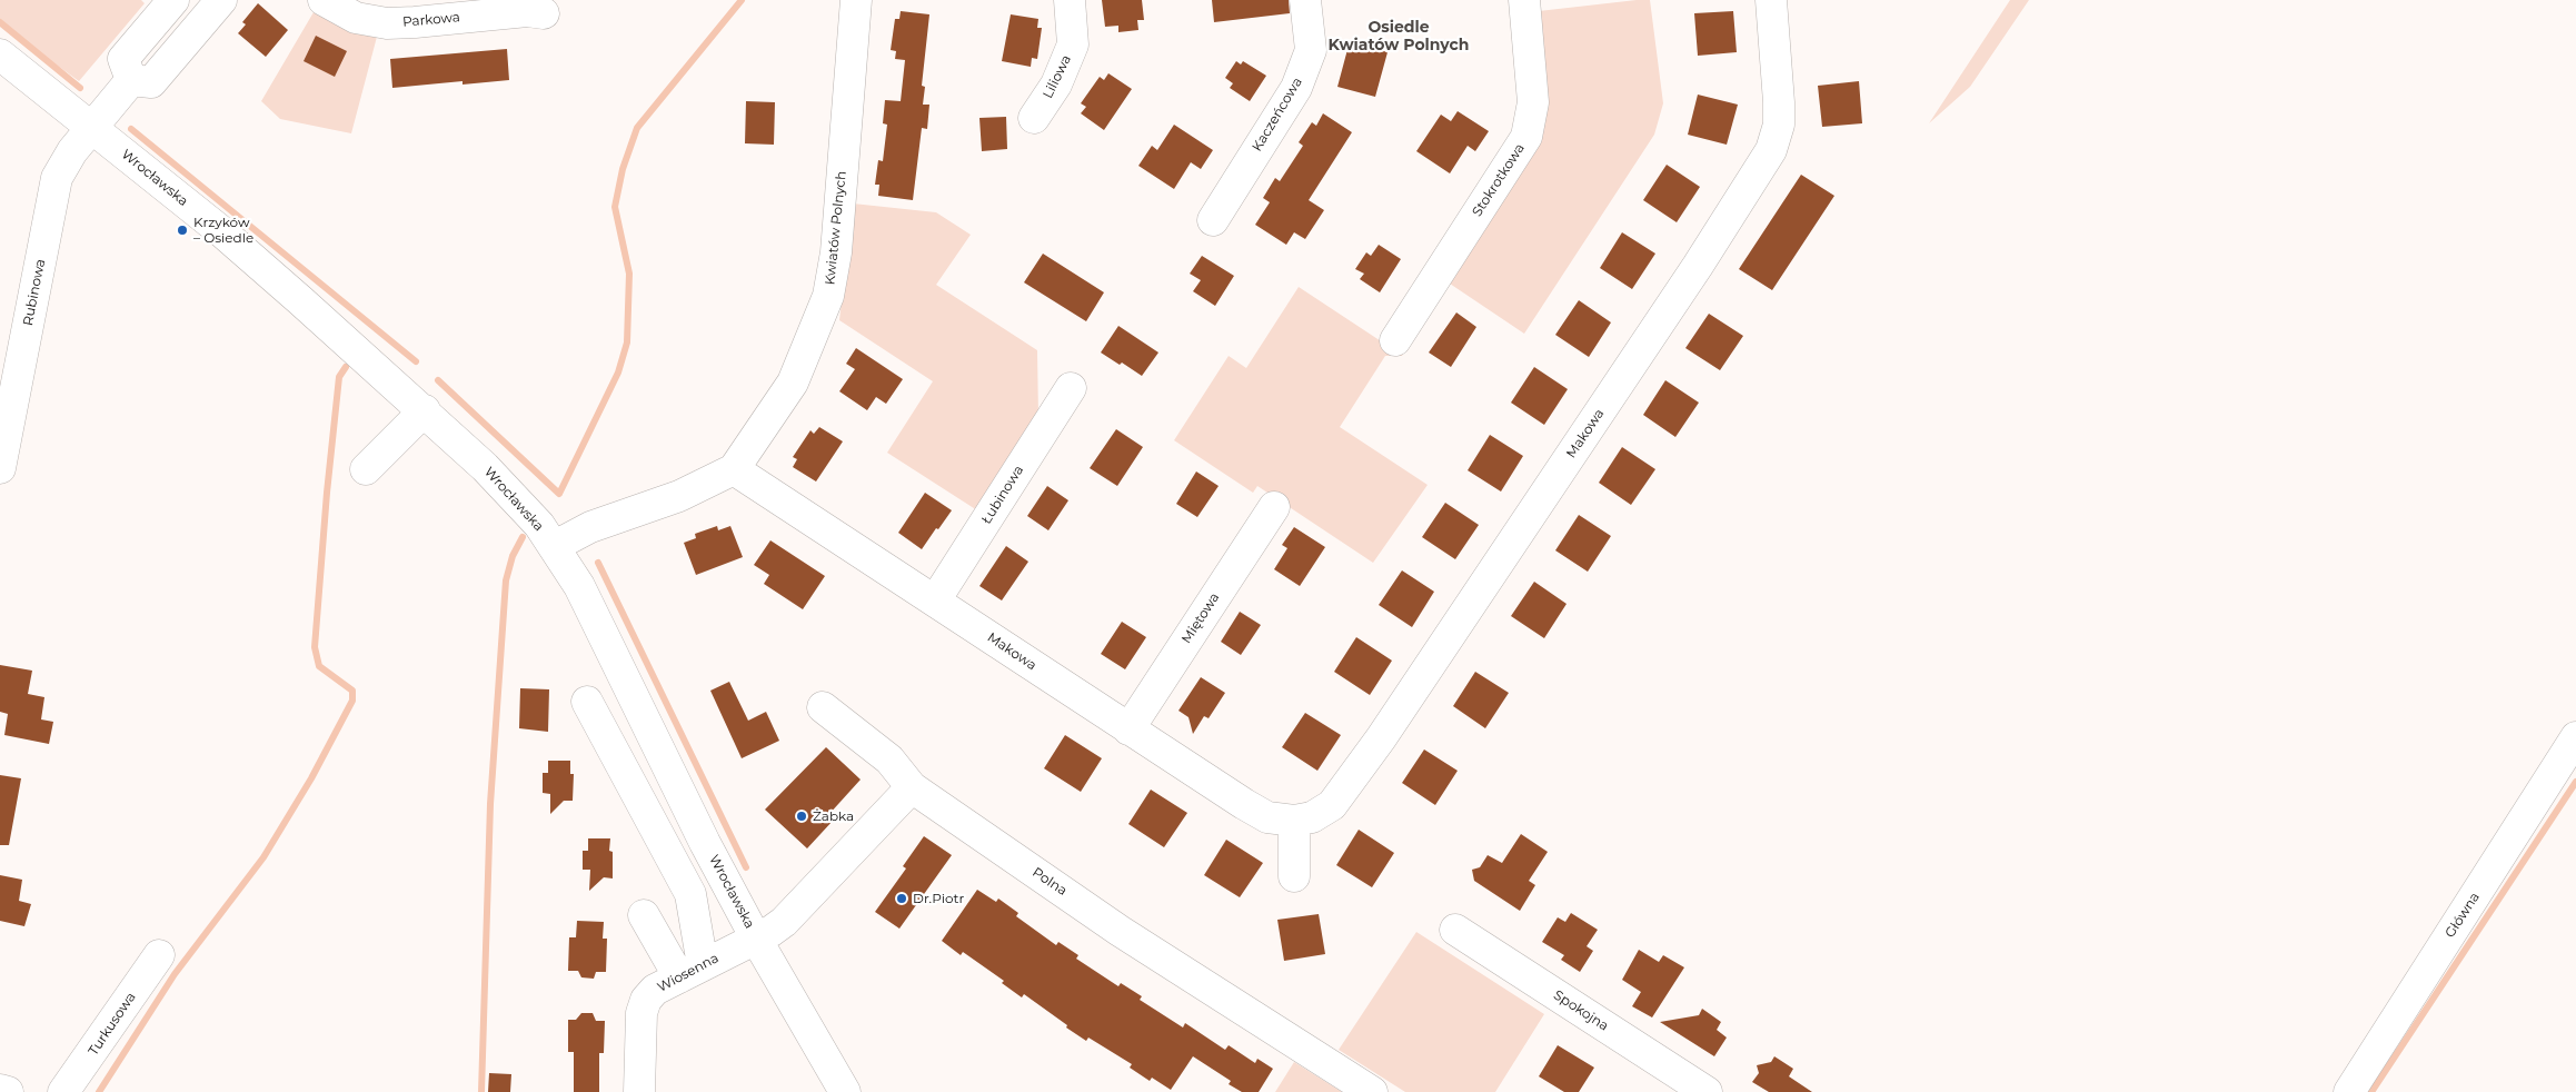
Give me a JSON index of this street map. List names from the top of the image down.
{
  "streets": {
    "street": [
      "Parkowa",
      "Liliowa",
      "Kaczeńcowa",
      "Wrocławska",
      "Stokrotkowa",
      "Kwiatów Polnych",
      "Rubinowa",
      "Makowa",
      "Łubinowa",
      "Miętowa",
      "Polna",
      "Główna",
      "Wiosenna",
      "Spokojna",
      "Turkusowa"
    ]
  },
  "crossings": [
    ["Wrocławska", "Kwiatów Polnych"],
    ["Wrocławska", "Rubinowa"],
    ["Wrocławska", "Wiosenna"],
    ["Kwiatów Polnych", "Makowa"],
    ["Makowa", "Łubinowa"],
    ["Makowa", "Miętowa"]
  ],
  "districts": ["Osiedle Kwiatów Polnych"],
  "places": ["Krzyków – Osiedle", "Żabka", "Dr.Piotr"]
}
